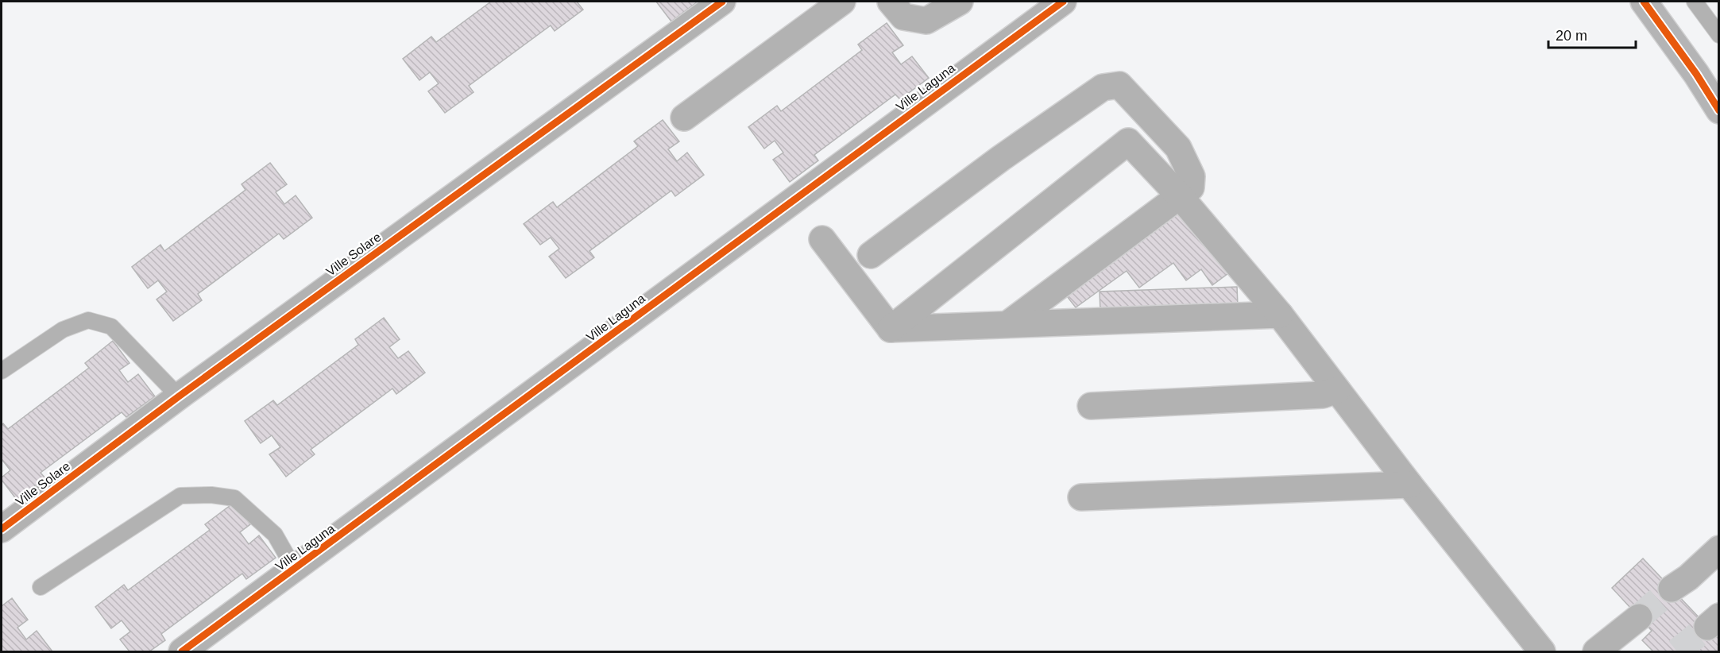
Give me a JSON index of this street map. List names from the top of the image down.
{
  "streets": {
    "street": ["Ville Laguna", "Ville Solare"]
  },
  "scale_bar": "20 m"
}
